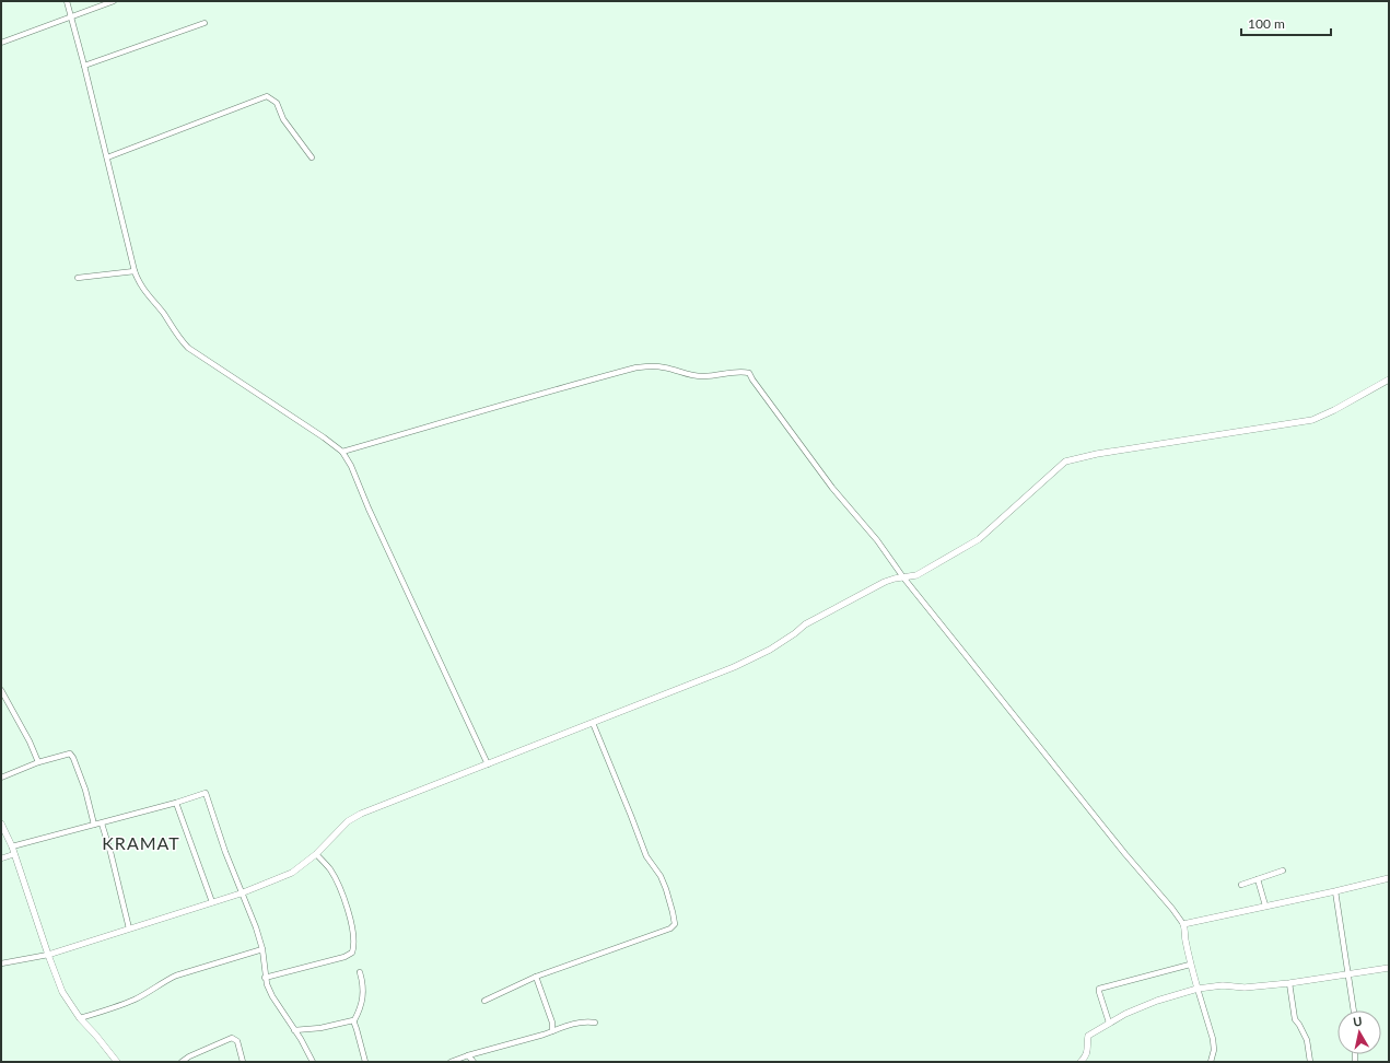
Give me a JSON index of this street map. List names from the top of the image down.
{
  "districts": ["KRAMAT"],
  "scale_bar": "100 m",
  "north": "top"
}
